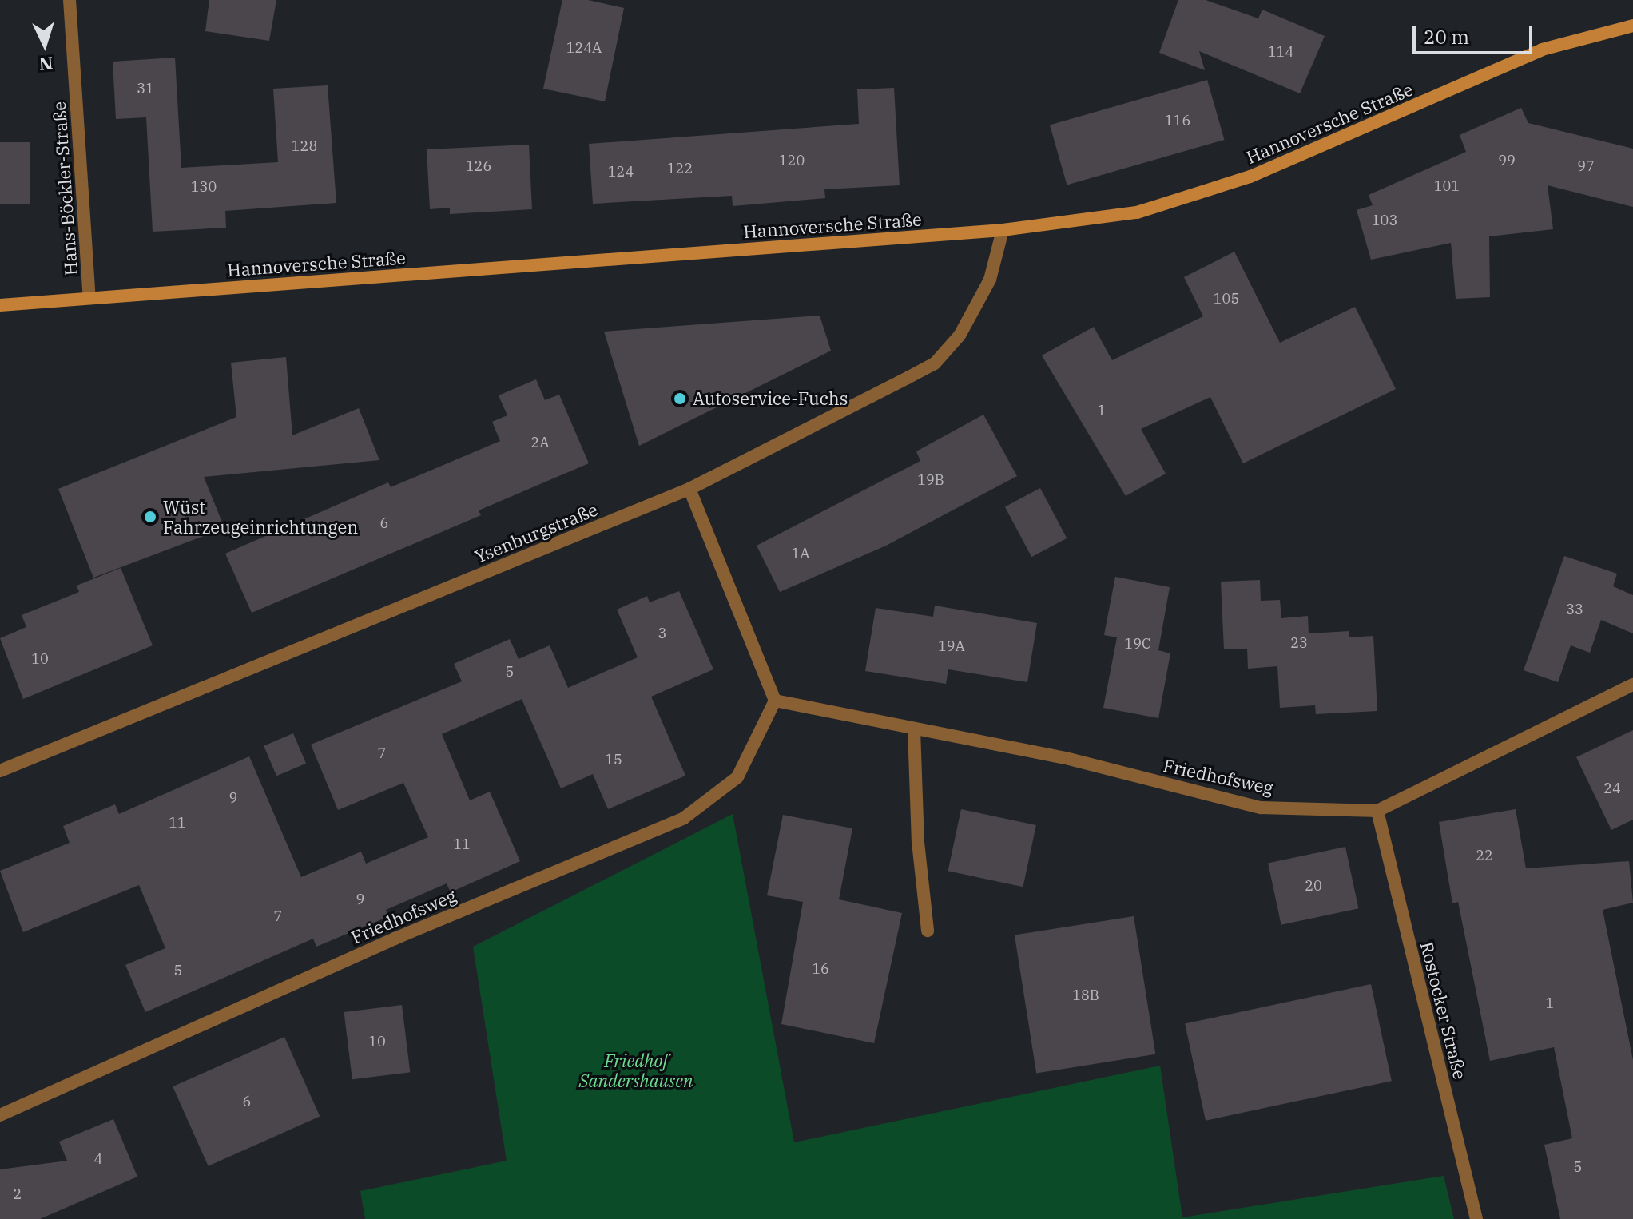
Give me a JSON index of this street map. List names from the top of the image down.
{
  "streets": {
    "main road": ["Hannoversche Straße"],
    "street": [
      "Hans-Böckler-Straße",
      "Ysenburgstraße",
      "Friedhofsweg",
      "Rostocker Straße"
    ]
  },
  "crossings": [
    ["Hannoversche Straße", "Hans-Böckler-Straße"],
    ["Hannoversche Straße", "Ysenburgstraße"],
    ["Friedhofsweg", "Rostocker Straße"]
  ],
  "parks": ["Friedhof Sandershausen"],
  "places": ["Autoservice-Fuchs", "Wüst Fahrzeugeinrichtungen"],
  "house_numbers": [
    "124A",
    "114",
    "31",
    "116",
    "128",
    "120",
    "99",
    "126",
    "97",
    "122",
    "124",
    "101",
    "130",
    "103",
    "105",
    "1",
    "2A",
    "19B",
    "6",
    "1A",
    "33",
    "3",
    "23",
    "19C",
    "19A",
    "10",
    "5",
    "7",
    "15",
    "24",
    "9",
    "11",
    "11",
    "22",
    "20",
    "9",
    "7",
    "16",
    "5",
    "18B",
    "1",
    "10",
    "6",
    "4",
    "5",
    "2"
  ],
  "scale_bar": "20 m",
  "north": "bottom"
}
